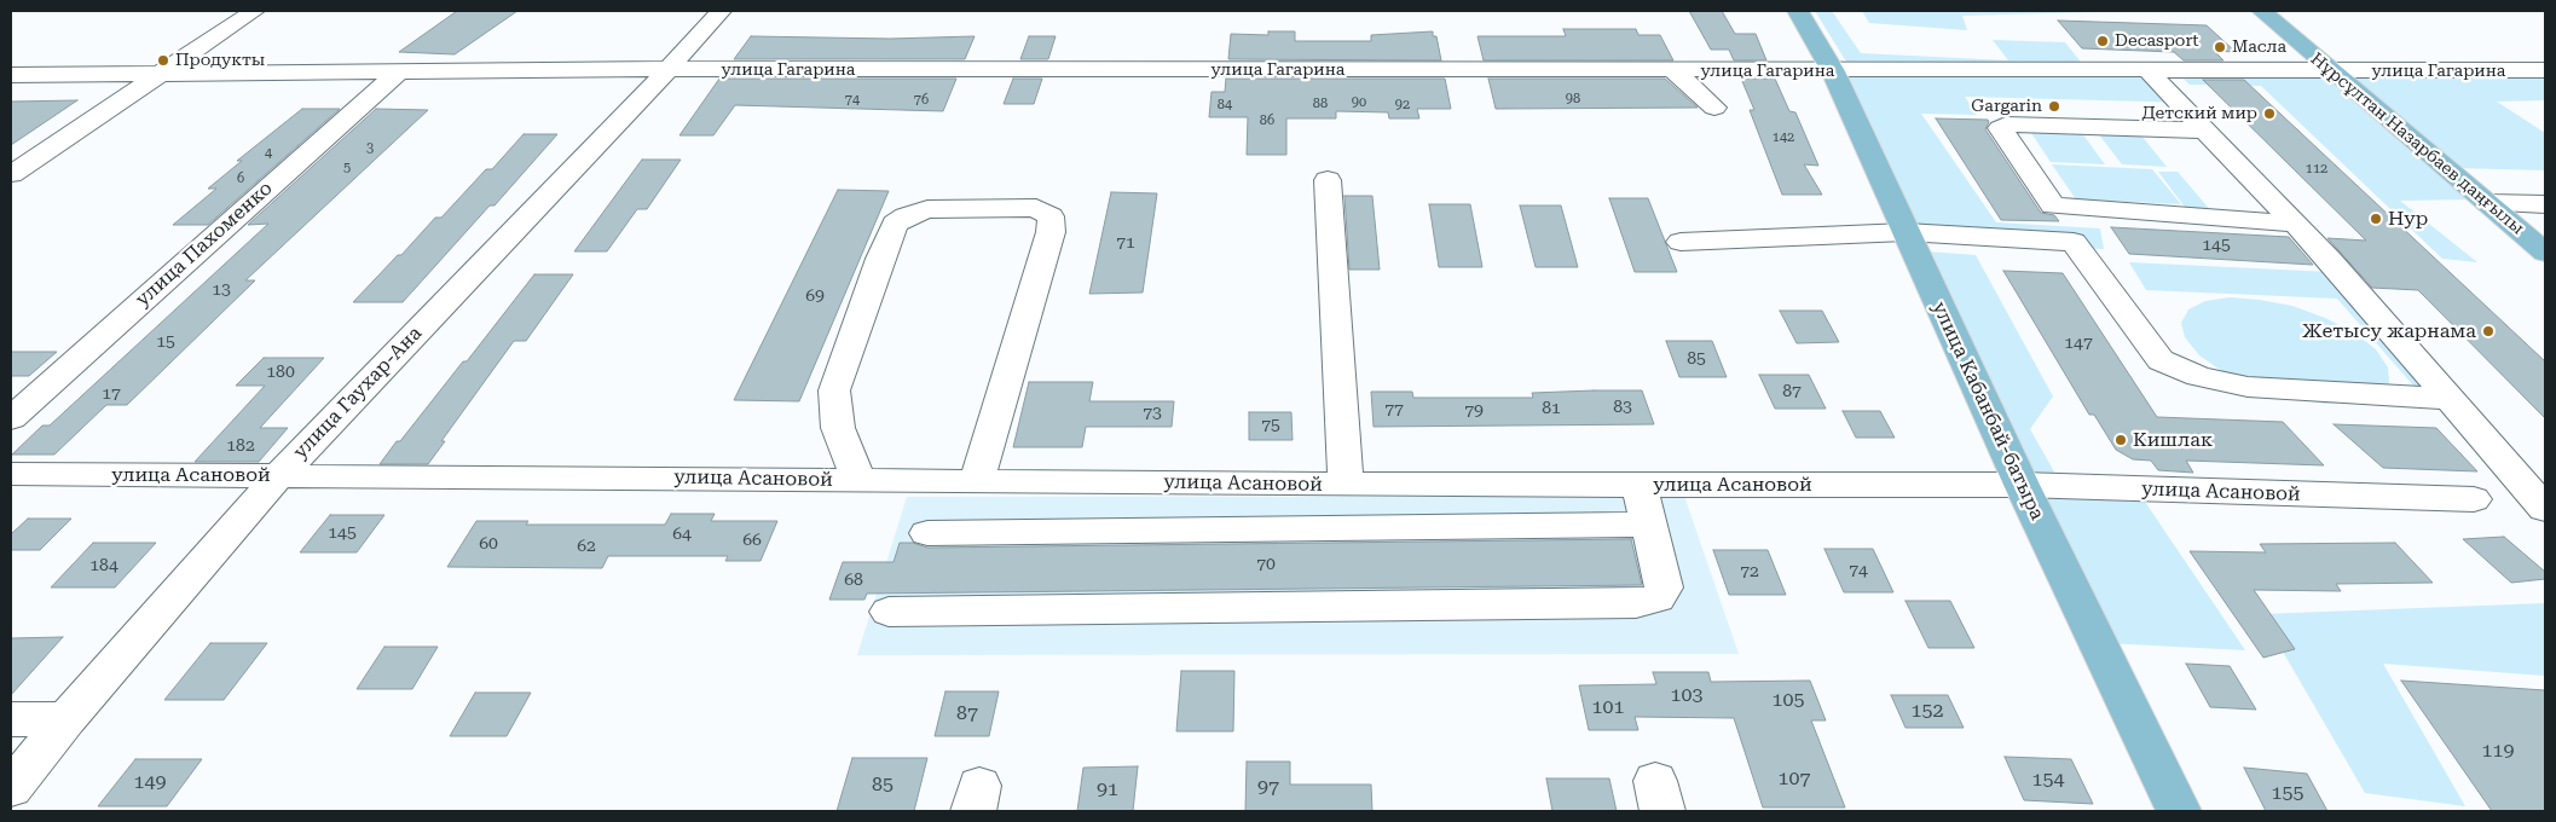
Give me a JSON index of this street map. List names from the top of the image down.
{
  "streets": {
    "main road": ["Нұрсұлтан Назарбаев даңғылы", "улица Кабанбай-батыра"],
    "street": [
      "улица Гагарина",
      "улица Пахоменко",
      "улица Гаухар-Ана",
      "улица Асановой"
    ]
  },
  "crossings": [
    ["улица Гагарина", "Нұрсұлтан Назарбаев даңғылы"],
    ["улица Гагарина", "улица Пахоменко"],
    ["улица Гагарина", "улица Гаухар-Ана"],
    ["улица Гагарина", "улица Кабанбай-батыра"],
    ["улица Гаухар-Ана", "улица Асановой"],
    ["улица Кабанбай-батыра", "улица Асановой"]
  ],
  "places": [
    "Decasport",
    "Масла",
    "Продукты",
    "Gargarin",
    "Детский мир",
    "Нур",
    "Жетысу жарнама",
    "Кишлак"
  ],
  "house_numbers": [
    "98",
    "74",
    "76",
    "90",
    "88",
    "84",
    "92",
    "86",
    "142",
    "3",
    "4",
    "5",
    "112",
    "6",
    "71",
    "145",
    "13",
    "69",
    "15",
    "147",
    "85",
    "180",
    "87",
    "17",
    "83",
    "81",
    "77",
    "79",
    "73",
    "75",
    "182",
    "145",
    "64",
    "66",
    "60",
    "62",
    "70",
    "184",
    "74",
    "72",
    "68",
    "103",
    "105",
    "101",
    "152",
    "87",
    "119",
    "107",
    "154",
    "149",
    "85",
    "97",
    "91",
    "155"
  ]
}
